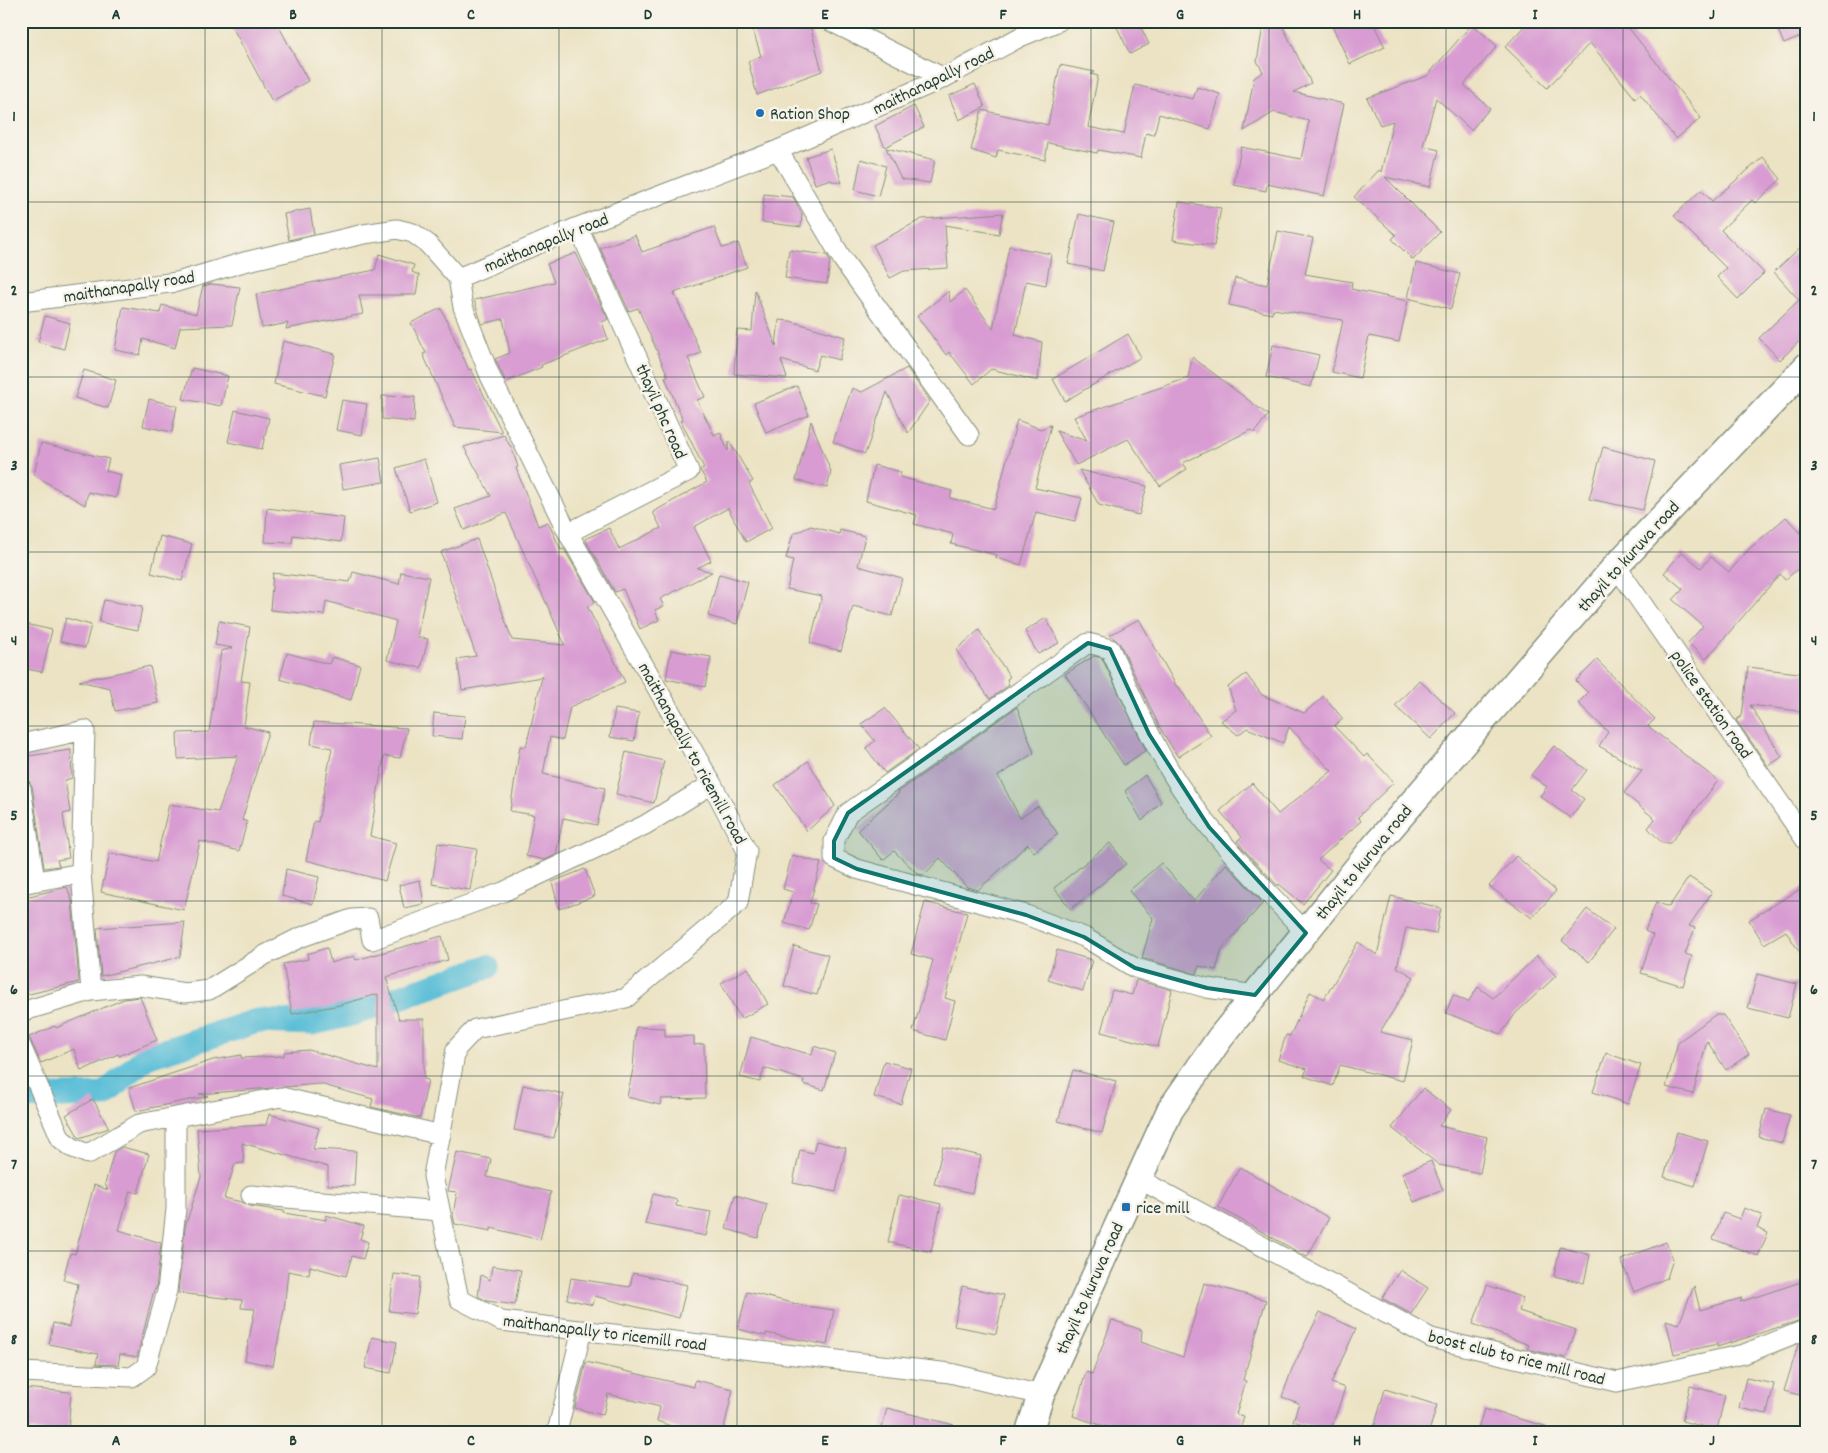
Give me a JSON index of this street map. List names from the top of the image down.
{
  "streets": {
    "main road": ["thayil to kuruva road"],
    "street": [
      "maithanapally road",
      "thayil phc road",
      "police station road",
      "maithanapally to ricemill road",
      "boost club to rice mill road"
    ]
  },
  "crossings": [
    ["maithanapally road", "thayil phc road"],
    ["maithanapally road", "maithanapally to ricemill road"],
    ["thayil phc road", "maithanapally to ricemill road"],
    ["thayil to kuruva road", "police station road"],
    ["thayil to kuruva road", "maithanapally to ricemill road"],
    ["thayil to kuruva road", "boost club to rice mill road"]
  ],
  "places": {
    "other": ["Ration Shop"],
    "transit": ["rice mill"]
  },
  "grid": {
    "columns": [
      "A",
      "B",
      "C",
      "D",
      "E",
      "F",
      "G",
      "H",
      "I",
      "J"
    ],
    "rows": [
      "1",
      "2",
      "3",
      "4",
      "5",
      "6",
      "7",
      "8"
    ]
  }
}
